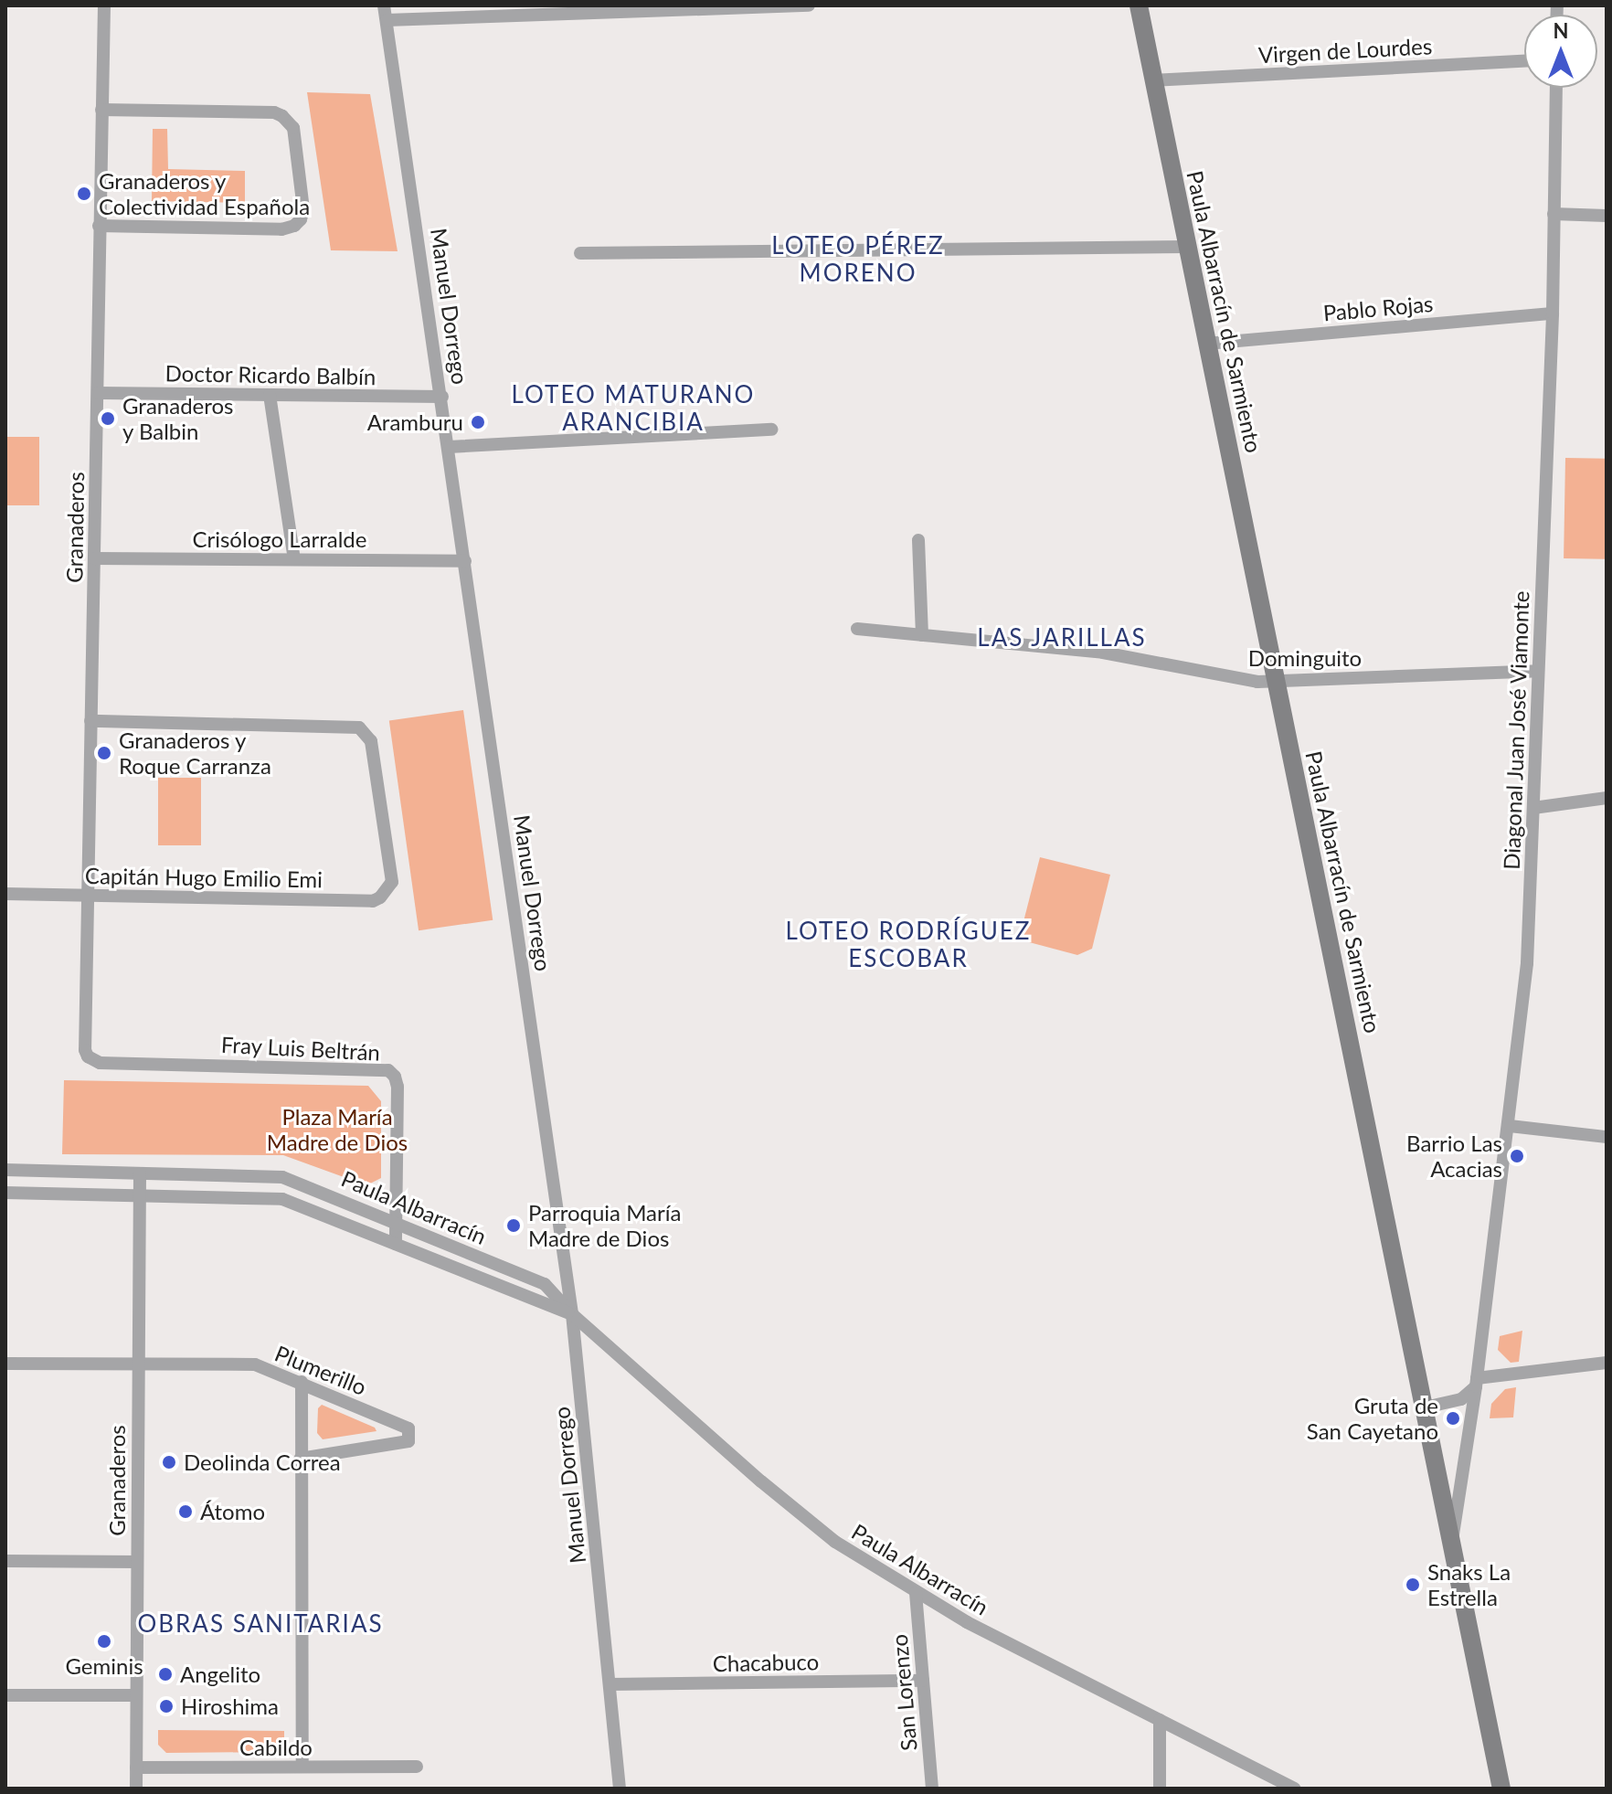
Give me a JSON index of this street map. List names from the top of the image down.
{
  "streets": {
    "main road": ["Paula Albarracín de Sarmiento"],
    "street": [
      "Virgen de Lourdes",
      "Manuel Dorrego",
      "Pablo Rojas",
      "Doctor Ricardo Balbín",
      "Granaderos",
      "Crisólogo Larralde",
      "Dominguito",
      "Diagonal Juan José Viamonte",
      "Capitán Hugo Emilio Emi",
      "Fray Luis Beltrán",
      "Paula Albarracín",
      "Plumerillo",
      "Chacabuco",
      "San Lorenzo",
      "Cabildo"
    ]
  },
  "crossings": [
    ["Virgen de Lourdes", "Paula Albarracín de Sarmiento"],
    ["Manuel Dorrego", "Doctor Ricardo Balbín"],
    ["Manuel Dorrego", "Crisólogo Larralde"],
    ["Manuel Dorrego", "Paula Albarracín"],
    ["Manuel Dorrego", "Chacabuco"],
    ["Pablo Rojas", "Paula Albarracín de Sarmiento"],
    ["Pablo Rojas", "Diagonal Juan José Viamonte"],
    ["Paula Albarracín de Sarmiento", "Dominguito"],
    ["Paula Albarracín de Sarmiento", "Diagonal Juan José Viamonte"],
    ["Doctor Ricardo Balbín", "Granaderos"],
    ["Granaderos", "Crisólogo Larralde"],
    ["Granaderos", "Capitán Hugo Emilio Emi"],
    ["Granaderos", "Fray Luis Beltrán"],
    ["Granaderos", "Paula Albarracín"],
    ["Granaderos", "Plumerillo"],
    ["Granaderos", "Cabildo"],
    ["Dominguito", "Diagonal Juan José Viamonte"],
    ["Fray Luis Beltrán", "Paula Albarracín"],
    ["Paula Albarracín", "San Lorenzo"],
    ["Chacabuco", "San Lorenzo"]
  ],
  "districts": [
    "LOTEO PÉREZ MORENO",
    "LOTEO MATURANO ARANCIBIA",
    "LAS JARILLAS",
    "LOTEO RODRÍGUEZ ESCOBAR",
    "OBRAS SANITARIAS"
  ],
  "parks": ["Plaza María Madre de Dios"],
  "places": [
    "Granaderos y Colectividad Española",
    "Granaderos y Balbin",
    "Aramburu",
    "Granaderos y Roque Carranza",
    "Barrio Las Acacias",
    "Parroquia María Madre de Dios",
    "Gruta de San Cayetano",
    "Deolinda Correa",
    "Átomo",
    "Snaks La Estrella",
    "Geminis",
    "Angelito",
    "Hiroshima"
  ],
  "north": "top"
}
